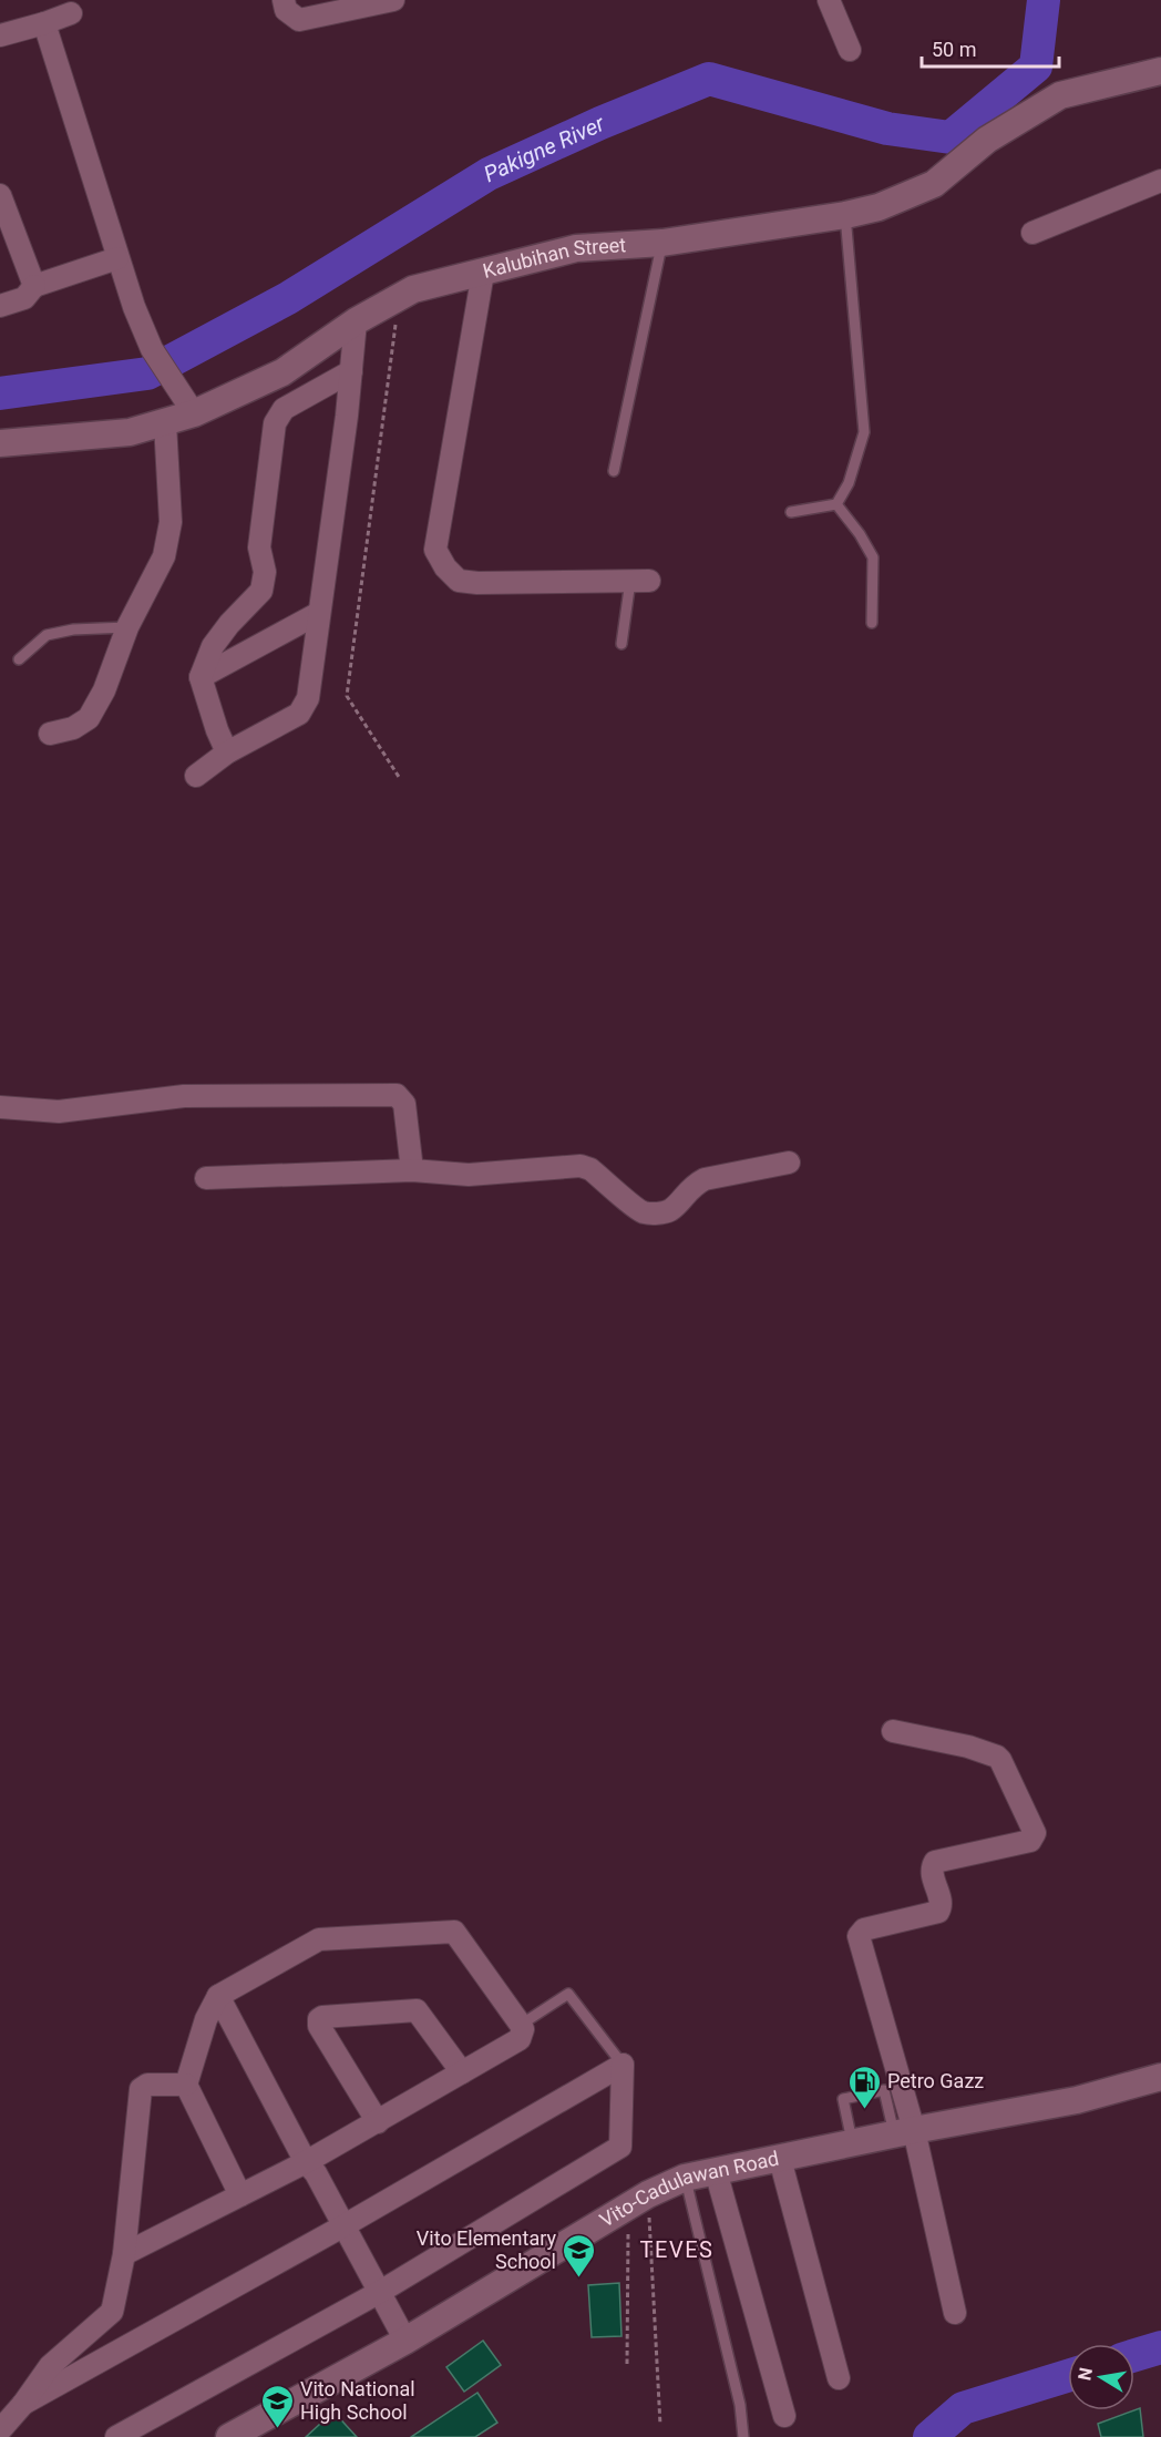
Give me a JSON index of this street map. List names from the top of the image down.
{
  "streets": {
    "street": ["Kalubihan Street", "Vito-Cadulawan Road"]
  },
  "districts": ["TEVES"],
  "water": ["Pakigne River"],
  "places": {
    "fuel station": ["Petro Gazz"],
    "school or university": ["Vito Elementary School", "Vito National High School"]
  },
  "scale_bar": "50 m",
  "north": "left"
}
